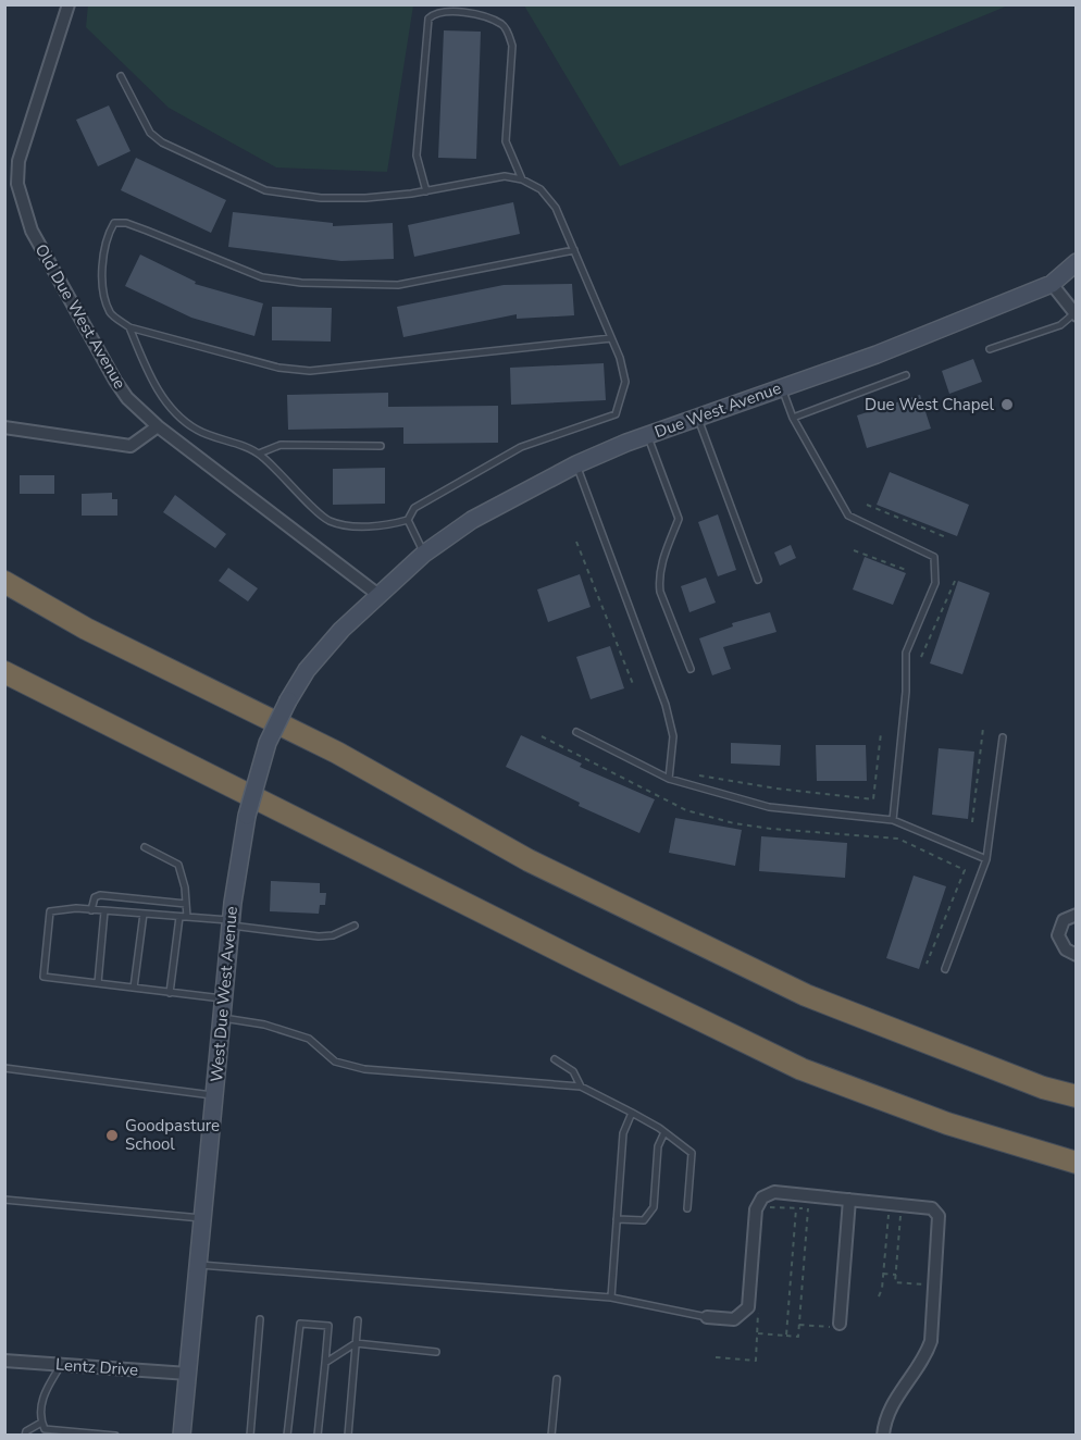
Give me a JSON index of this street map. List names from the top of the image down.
{
  "streets": {
    "main road": ["Due West Avenue", "West Due West Avenue"],
    "street": ["Old Due West Avenue", "Lentz Drive"]
  },
  "crossings": [
    ["Old Due West Avenue", "Due West Avenue"],
    ["Old Due West Avenue", "West Due West Avenue"],
    ["Due West Avenue", "West Due West Avenue"],
    ["West Due West Avenue", "Lentz Drive"]
  ],
  "places": ["Due West Chapel", "Goodpasture School"]
}
